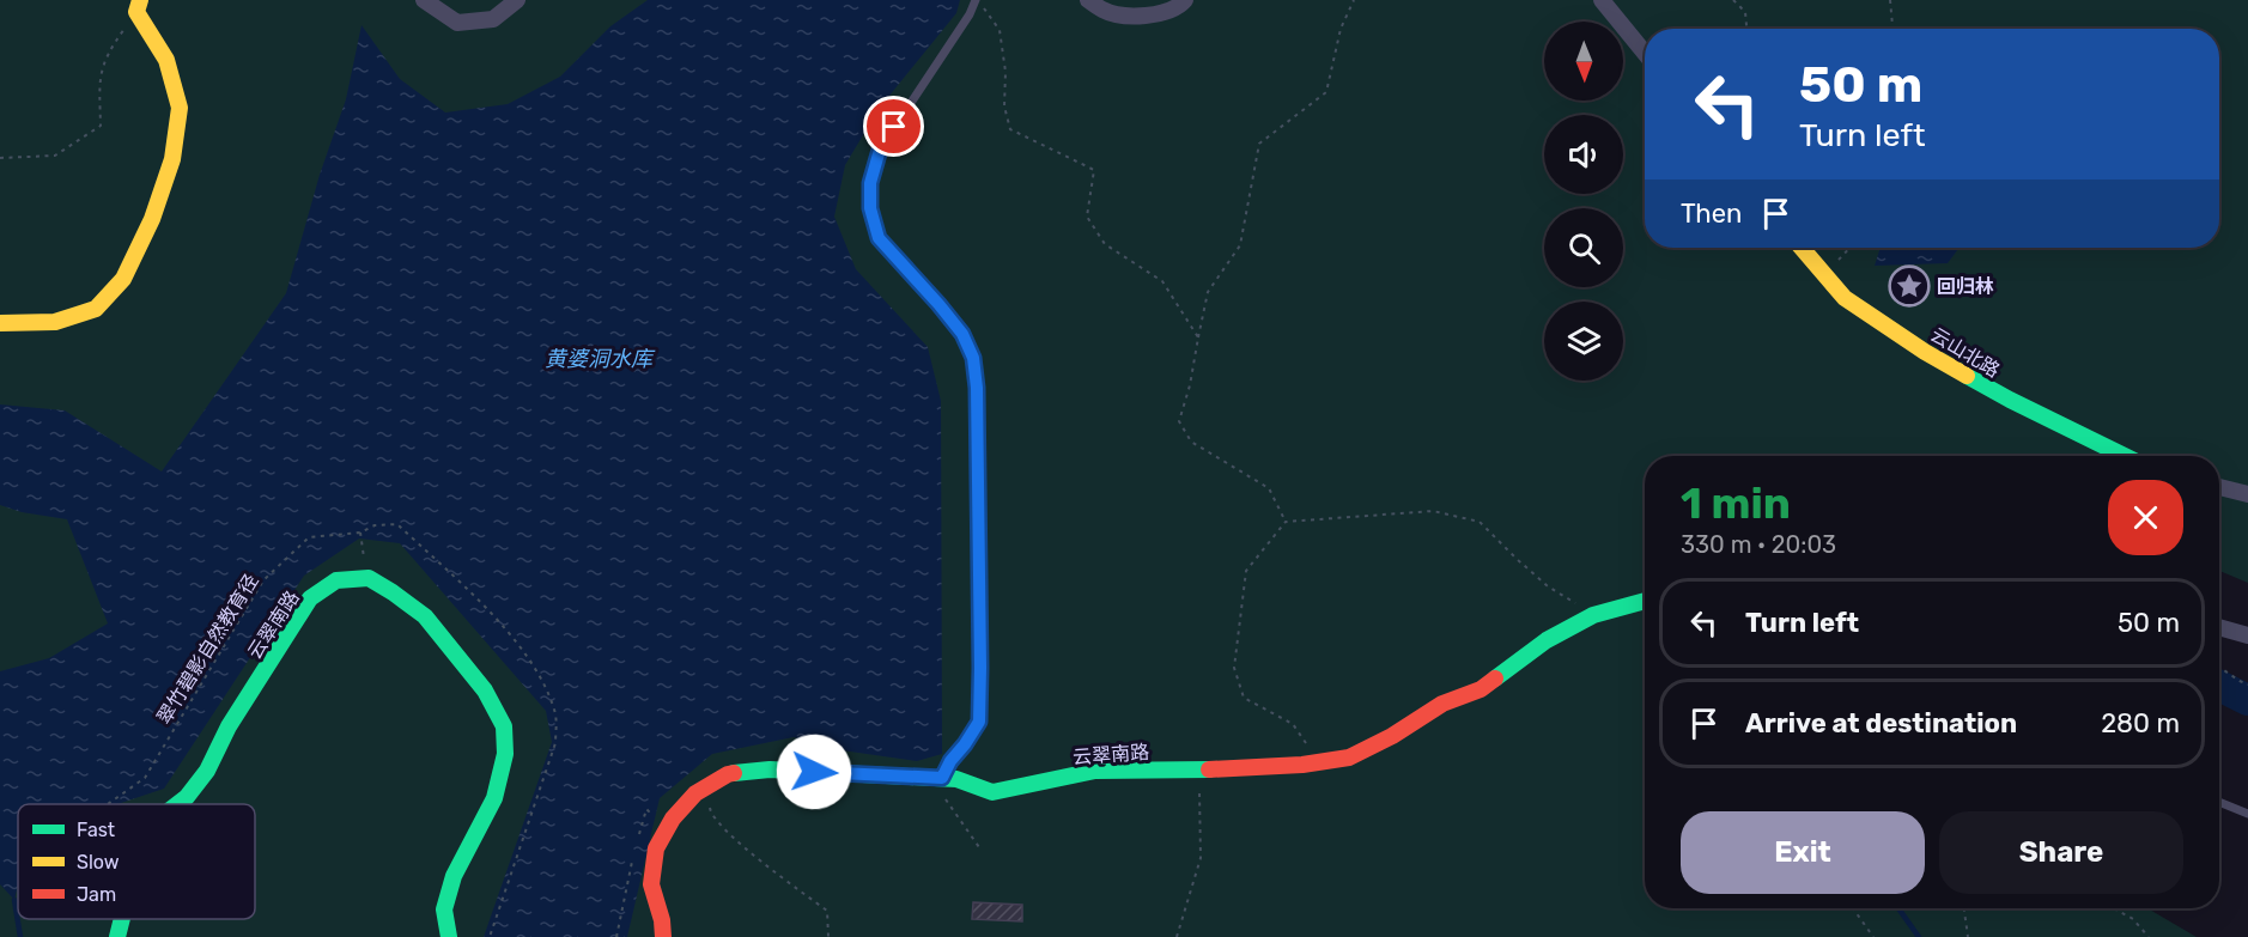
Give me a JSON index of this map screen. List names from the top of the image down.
{
  "streets": {
    "street": ["云山北路", "云翠南路"],
    "path": ["翠竹碧影自然教育径"]
  },
  "water": ["黄婆洞水库"],
  "places": {
    "place": ["回归林"]
  },
  "legend": ["Fast", "Slow", "Jam"],
  "north": "bottom",
  "page": {
    "turn": ["50 m", "Turn left"],
    "then": "Then",
    "heading": ["1 min", "330 m · 20:03"],
    "list": [
      {
        "name": "Turn left",
        "value": "50 m"
      },
      {
        "name": "Arrive at destination",
        "value": "280 m"
      }
    ],
    "buttons": ["Exit", "Share"]
  }
}
